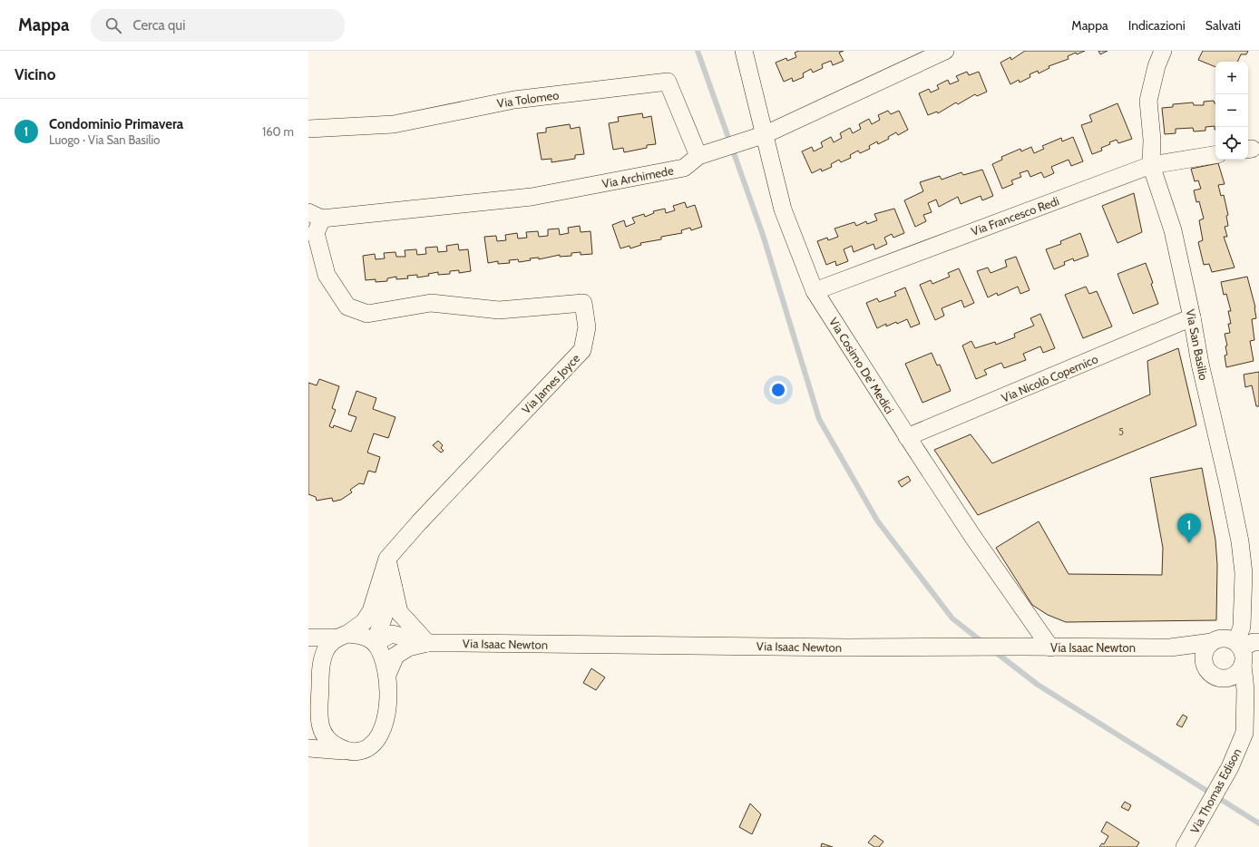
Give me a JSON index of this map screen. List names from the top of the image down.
{
  "streets": {
    "street": [
      "Via Tolomeo",
      "Via Archimede",
      "Via Francesco Redi",
      "Via San Basilio",
      "Via Cosimo De' Medici",
      "Via Nicolò Copernico",
      "Via James Joyce",
      "Via Isaac Newton",
      "Via Thomas Edison"
    ]
  },
  "crossings": [
    ["Via Tolomeo", "Via Archimede"],
    ["Via Archimede", "Via Cosimo De' Medici"],
    ["Via Archimede", "Via James Joyce"],
    ["Via Francesco Redi", "Via San Basilio"],
    ["Via Francesco Redi", "Via Cosimo De' Medici"],
    ["Via San Basilio", "Via Nicolò Copernico"],
    ["Via San Basilio", "Via Isaac Newton"],
    ["Via San Basilio", "Via Thomas Edison"],
    ["Via Cosimo De' Medici", "Via Nicolò Copernico"],
    ["Via Cosimo De' Medici", "Via Isaac Newton"],
    ["Via James Joyce", "Via Isaac Newton"],
    ["Via Isaac Newton", "Via Thomas Edison"]
  ],
  "house_numbers": ["5"],
  "page": {
    "header": "Mappa",
    "search": "Cerca qui",
    "nav": ["Mappa", "Indicazioni", "Salvati"],
    "heading": "Vicino",
    "map_buttons": ["+", "−"],
    "list": [
      {
        "mark": "1",
        "name": "Condominio Primavera",
        "note": "Luogo · Via San Basilio",
        "value": "160 m"
      }
    ],
    "pins": "1"
  }
}
